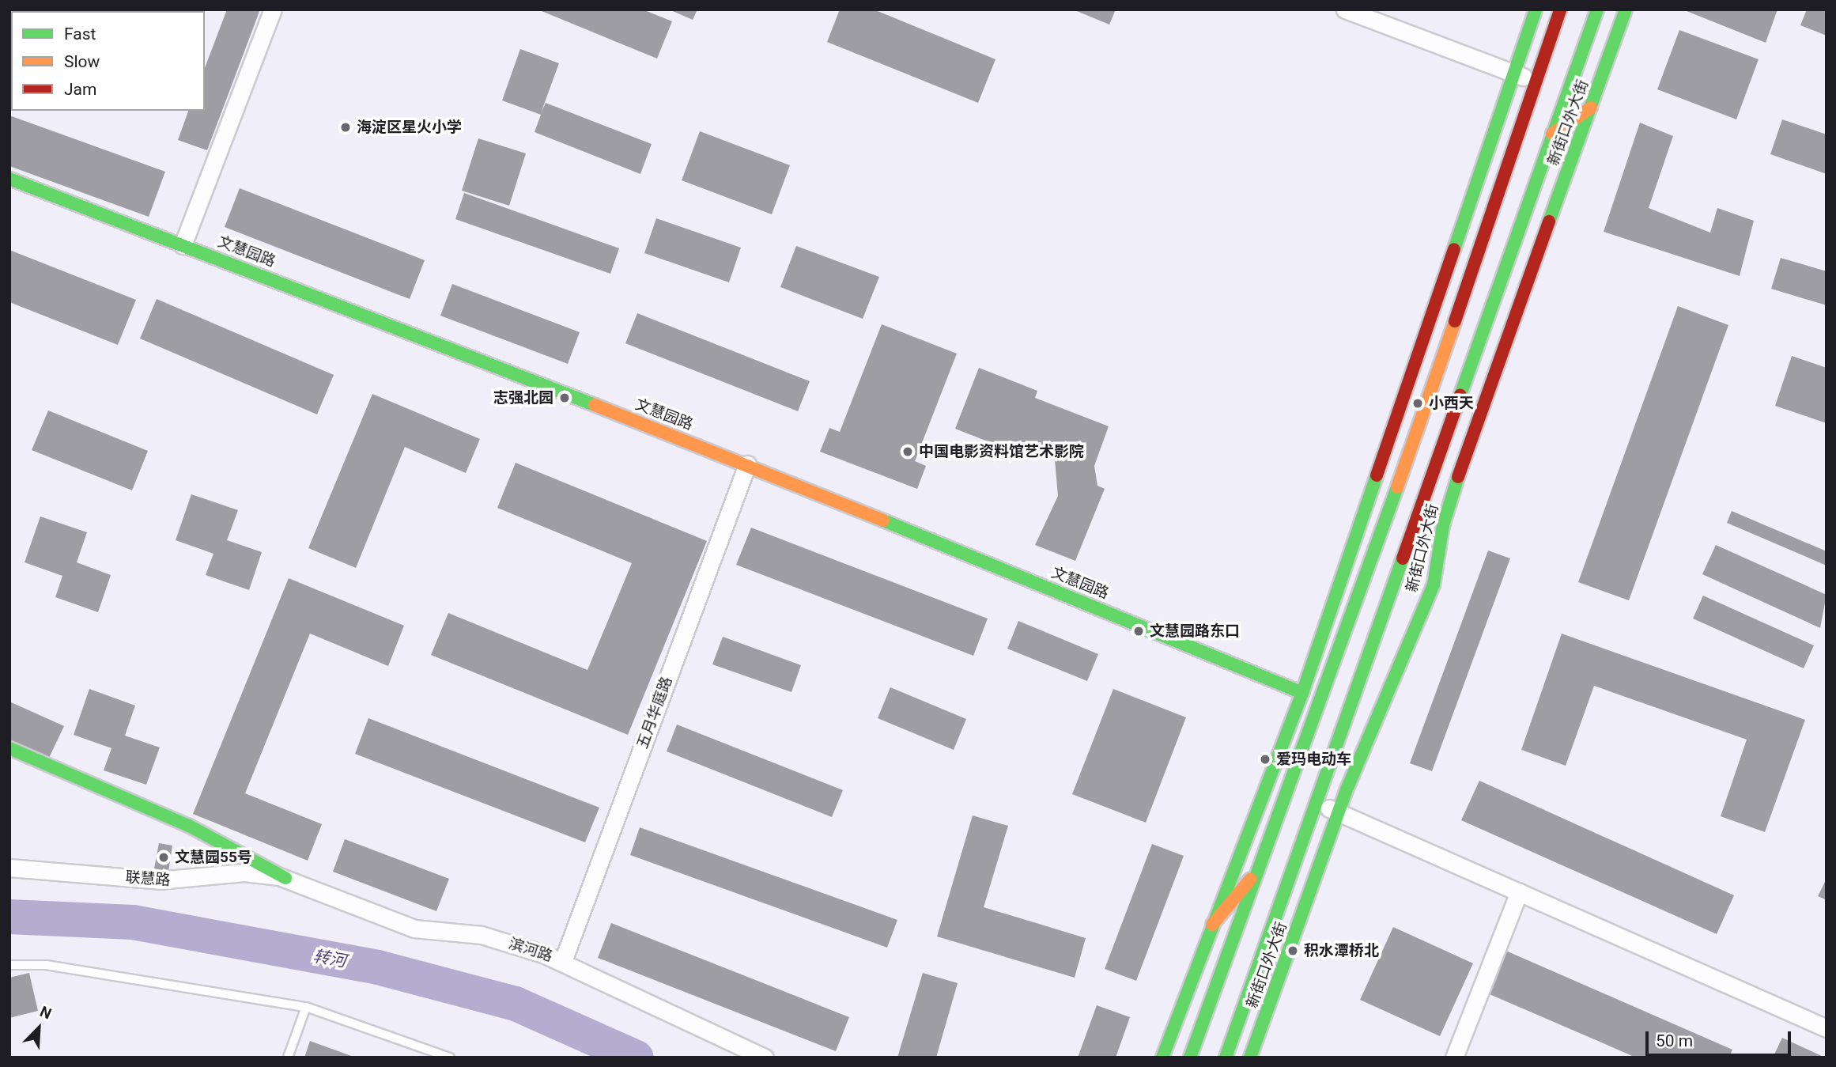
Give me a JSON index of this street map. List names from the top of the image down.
{
  "streets": {
    "street": [
      "新街口外大街",
      "文慧园路",
      "五月华庭路",
      "联慧路",
      "滨河路"
    ]
  },
  "crossings": [
    ["文慧园路", "五月华庭路"],
    ["五月华庭路", "滨河路"],
    ["联慧路", "滨河路"]
  ],
  "water": ["转河"],
  "places": [
    "海淀区星火小学",
    "志强北园",
    "小西天",
    "中国电影资料馆艺术影院",
    "文慧园路东口",
    "爱玛电动车",
    "文慧园55号",
    "积水潭桥北"
  ],
  "legend": ["Fast", "Slow", "Jam"],
  "scale_bar": "50 m",
  "north": "top right"
}
